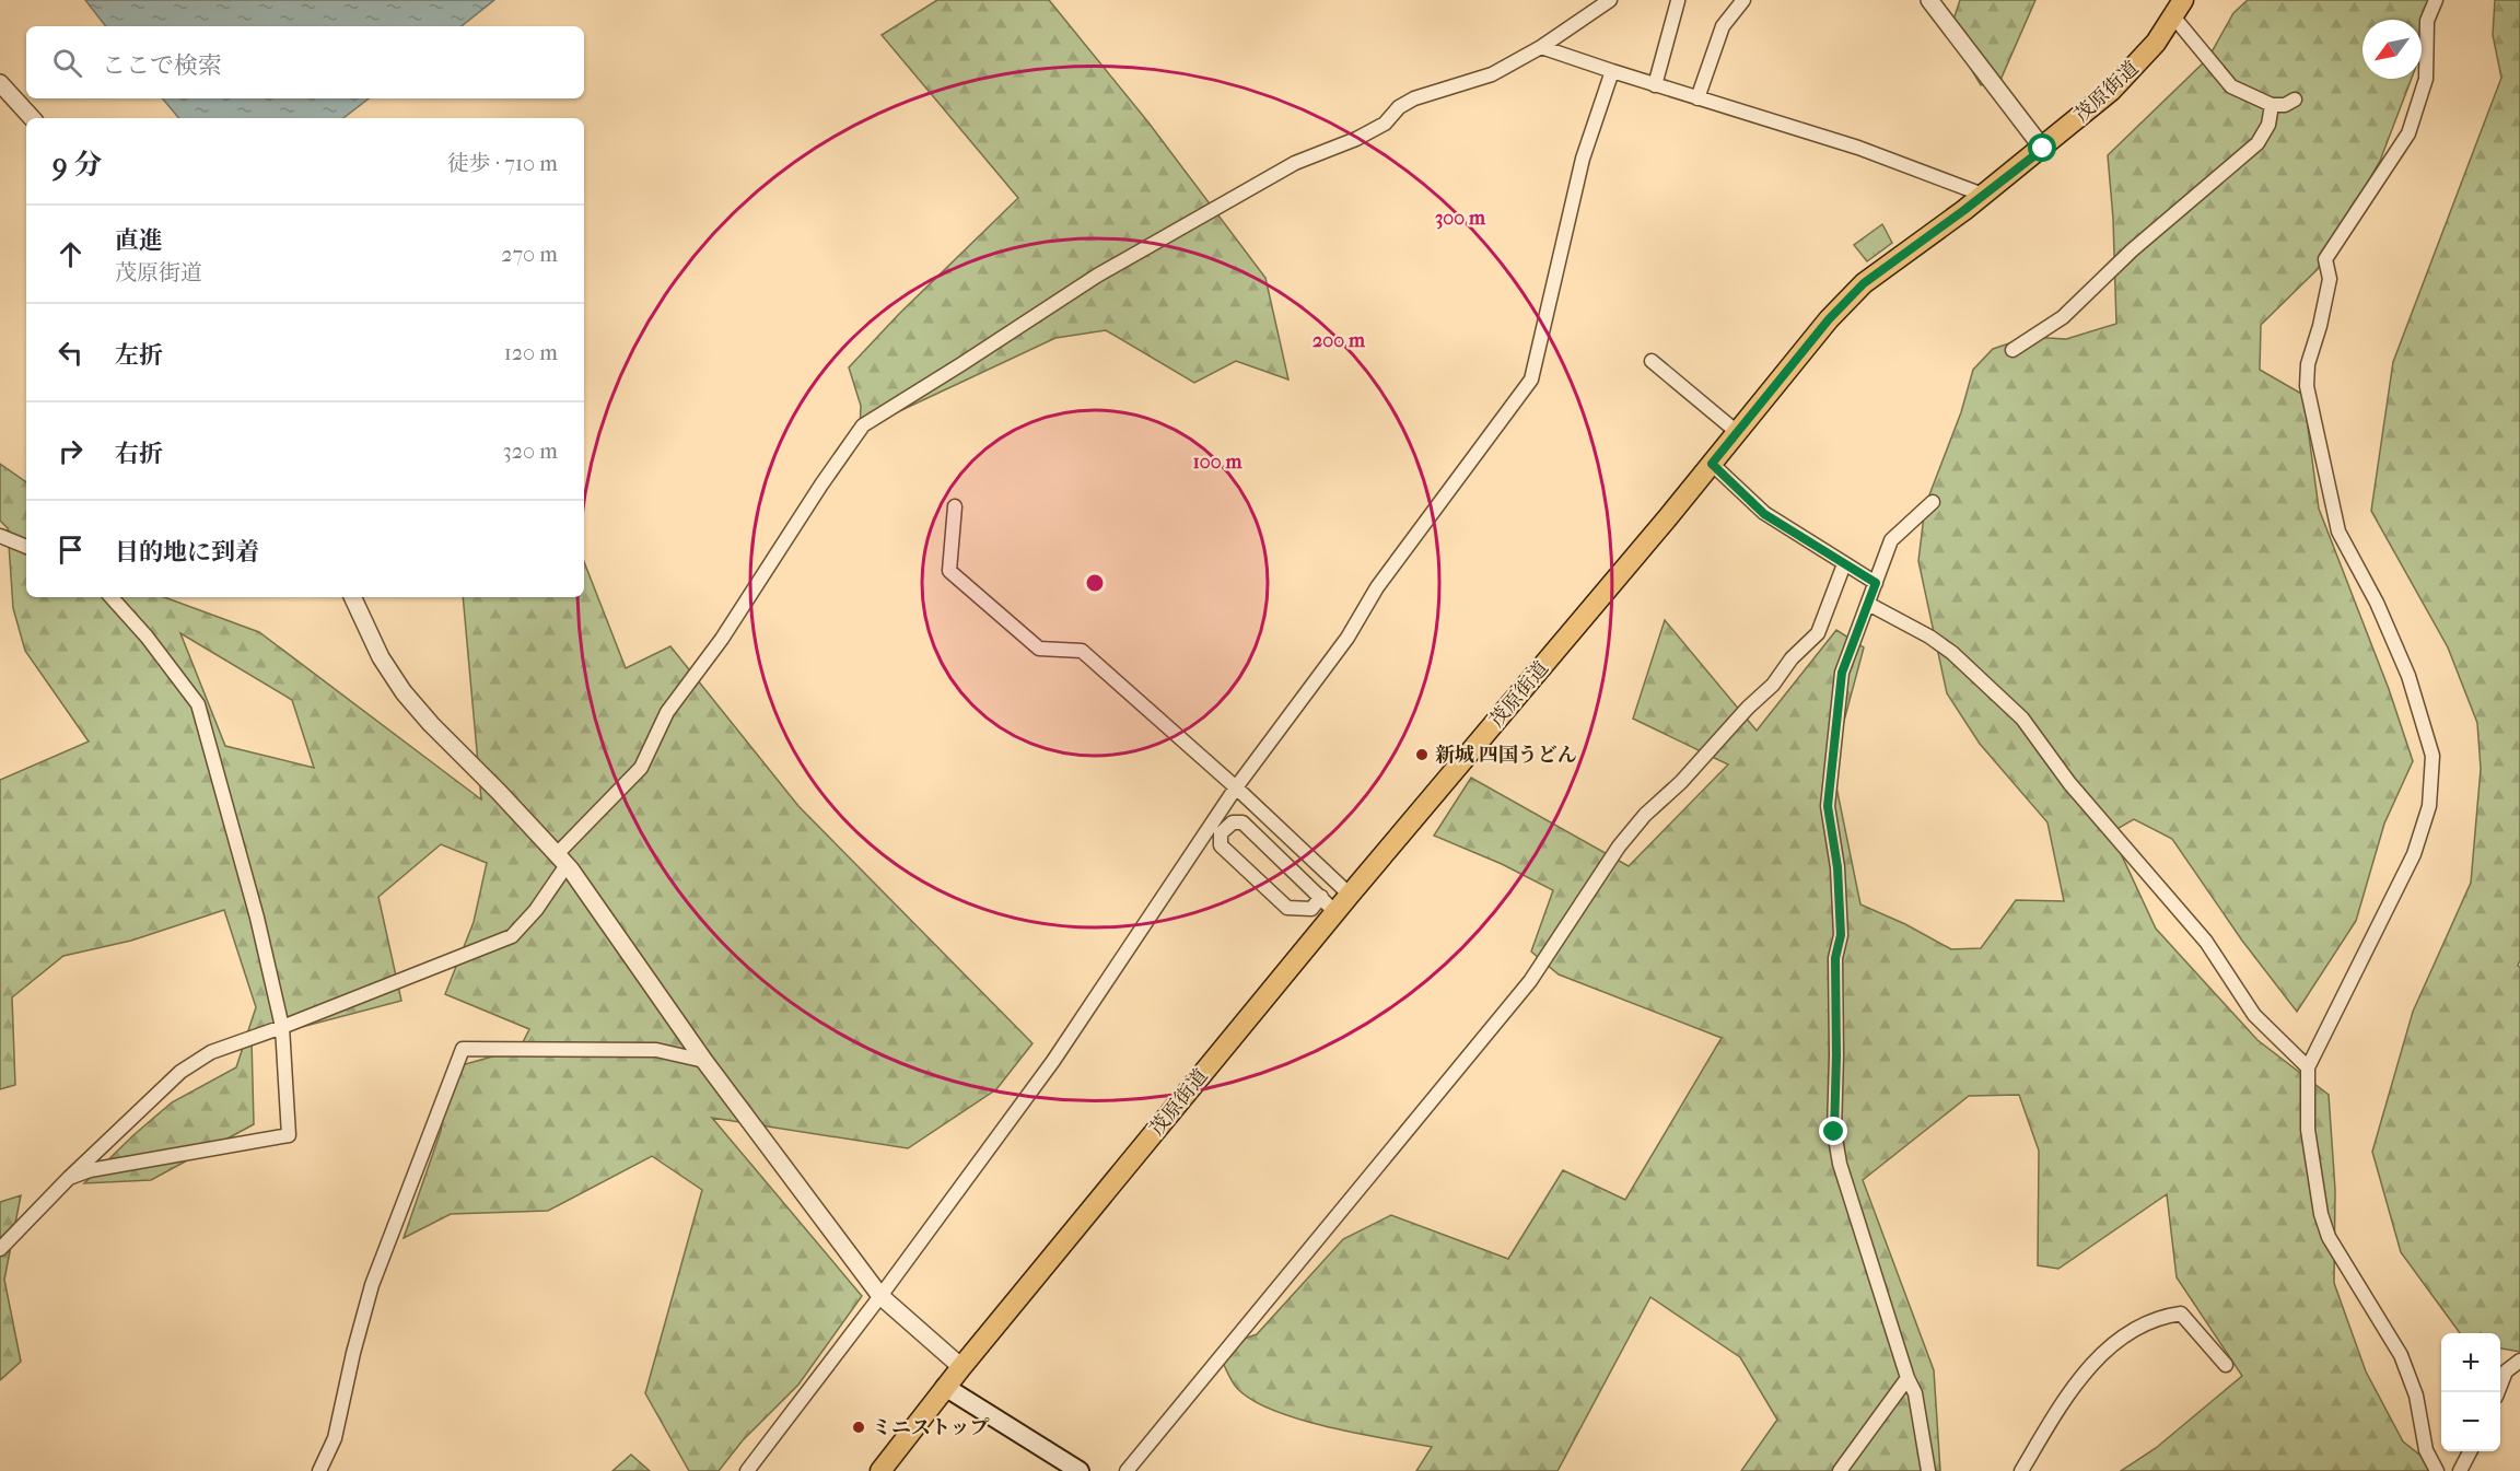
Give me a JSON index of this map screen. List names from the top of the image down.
{
  "streets": {
    "main road": ["茂原街道"]
  },
  "places": ["新城 四国うどん", "ミニストップ"],
  "north": "bottom left",
  "page": {
    "search": "ここで検索",
    "heading": ["9 分", "徒歩 · 710 m"],
    "list": [
      ["直進", "茂原街道", "270 m"],
      ["左折", "120 m"],
      ["右折", "320 m"],
      "目的地に到着"
    ],
    "map_buttons": ["+", "−"]
  },
  "rings": ["300 m", "200 m", "100 m"]
}
